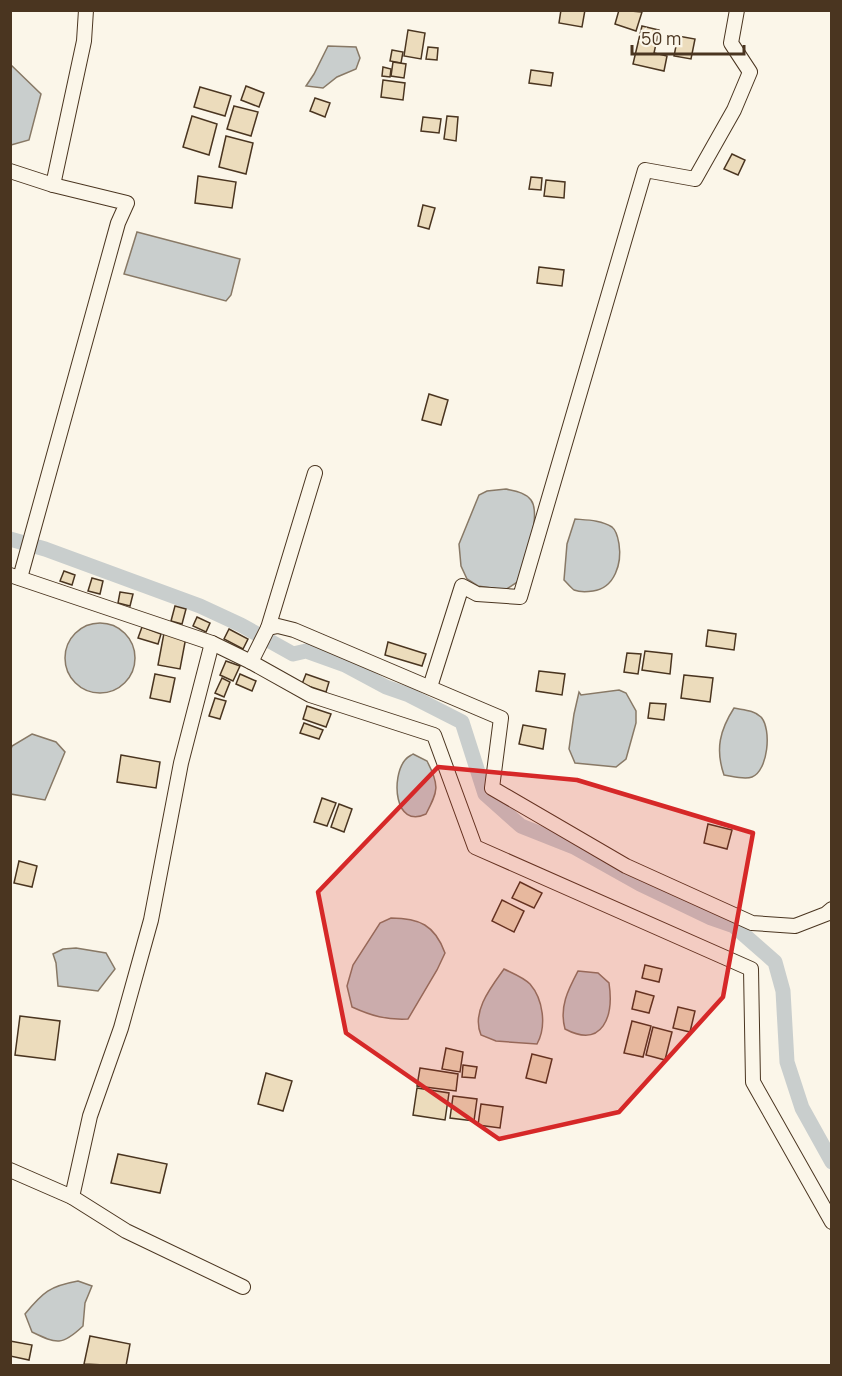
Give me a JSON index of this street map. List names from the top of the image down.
{
  "scale_bar": "50 m"
}
